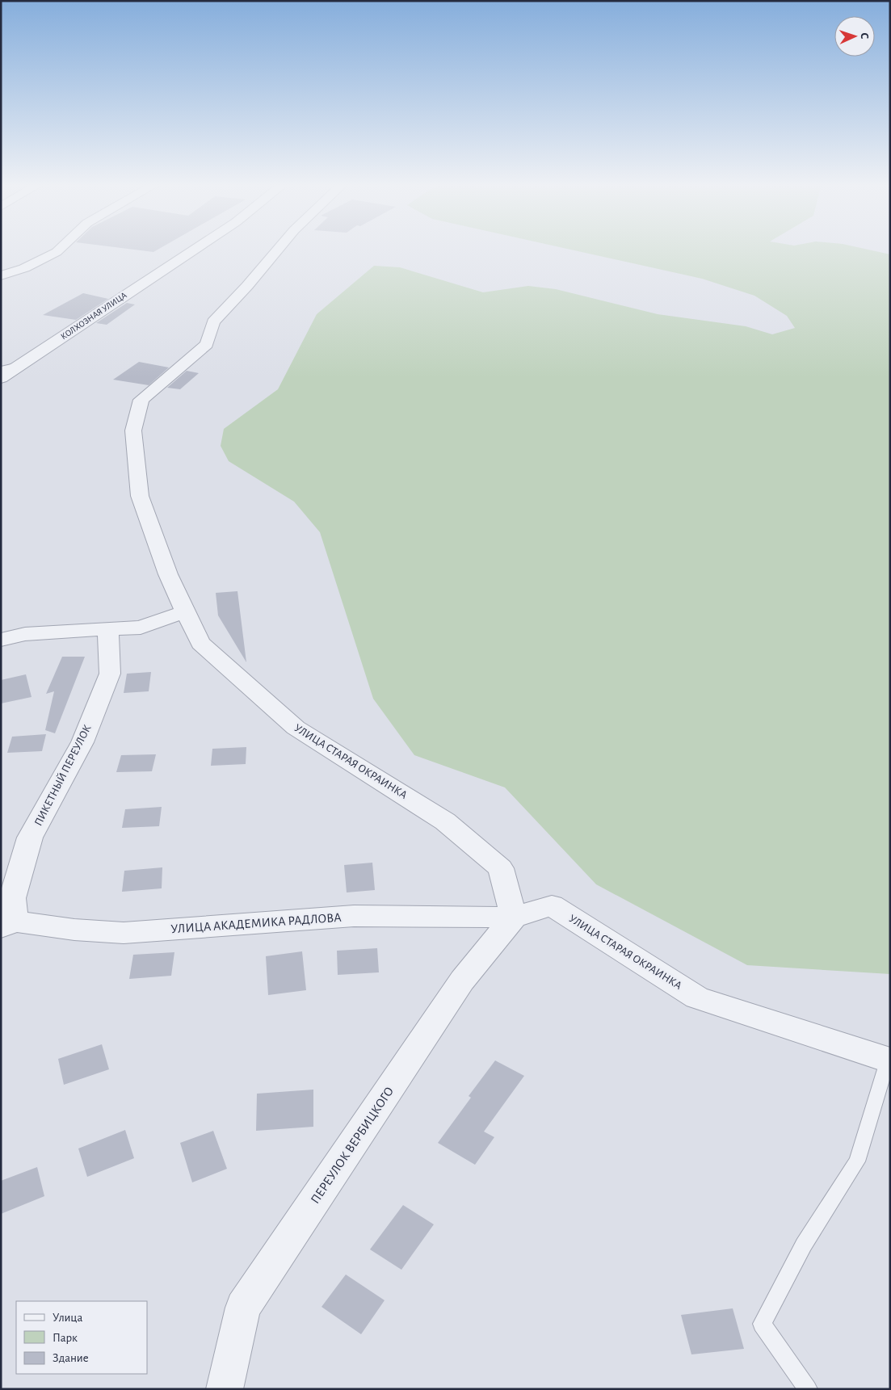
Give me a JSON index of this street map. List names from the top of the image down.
{
  "streets": {
    "street": [
      "КОЛХОЗНАЯ УЛИЦА",
      "УЛИЦА СТАРАЯ ОКРАИНКА",
      "ПИКЕТНЫЙ ПЕРЕУЛОК",
      "УЛИЦА АКАДЕМИКА РАДЛОВА",
      "ПЕРЕУЛОК ВЕРБИЦКОГО"
    ]
  },
  "crossings": [
    ["УЛИЦА СТАРАЯ ОКРАИНКА", "УЛИЦА АКАДЕМИКА РАДЛОВА"],
    ["УЛИЦА СТАРАЯ ОКРАИНКА", "ПЕРЕУЛОК ВЕРБИЦКОГО"],
    ["ПИКЕТНЫЙ ПЕРЕУЛОК", "УЛИЦА АКАДЕМИКА РАДЛОВА"],
    ["УЛИЦА АКАДЕМИКА РАДЛОВА", "ПЕРЕУЛОК ВЕРБИЦКОГО"]
  ],
  "legend": ["Улица", "Парк", "Здание"],
  "north": "right"
}
